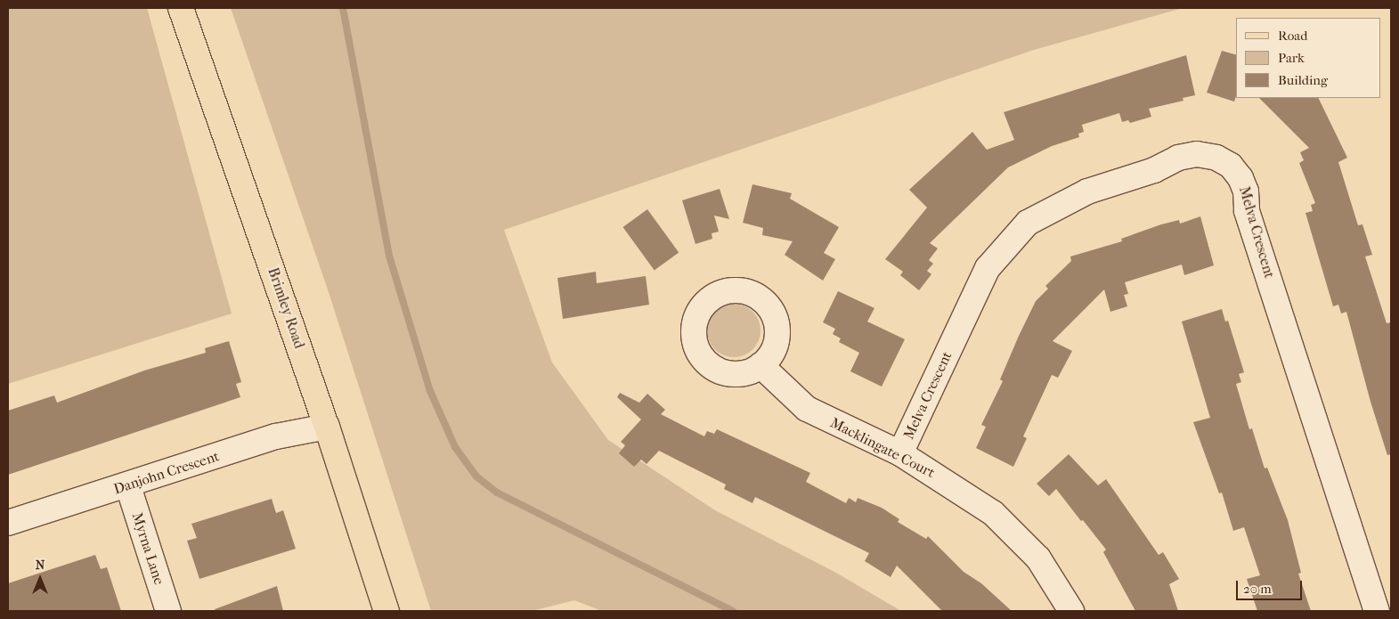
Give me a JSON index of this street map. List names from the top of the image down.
{
  "streets": {
    "main road": ["Brimley Road"],
    "street": [
      "Melva Crescent",
      "Macklingate Court",
      "Danjohn Crescent",
      "Myrna Lane"
    ]
  },
  "crossings": [
    ["Melva Crescent", "Macklingate Court"],
    ["Brimley Road", "Danjohn Crescent"],
    ["Danjohn Crescent", "Myrna Lane"]
  ],
  "legend": ["Road", "Park", "Building"],
  "scale_bar": "20 m",
  "north": "top"
}
